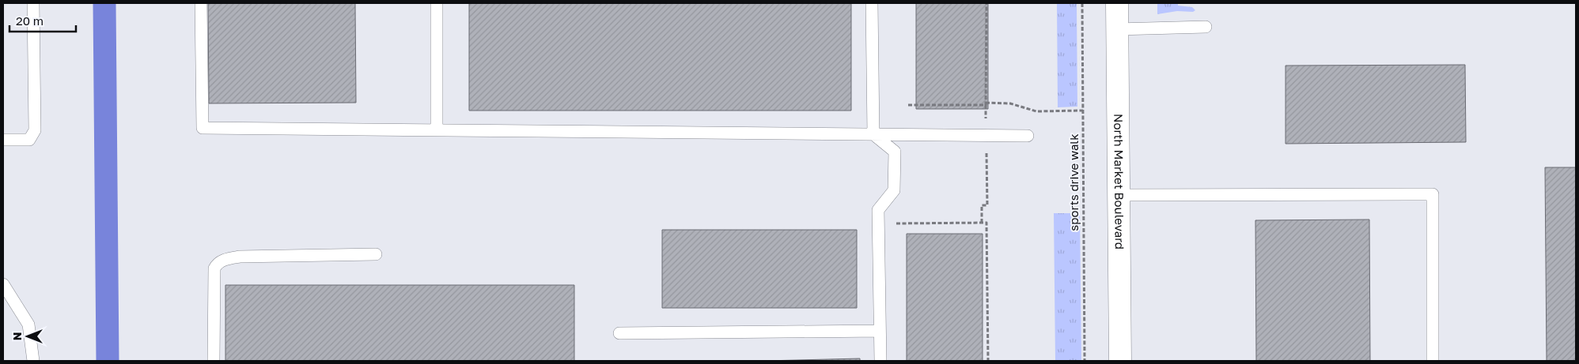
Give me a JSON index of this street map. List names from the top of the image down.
{
  "streets": {
    "main road": ["North Market Boulevard"],
    "path": ["sports drive walk"]
  },
  "scale_bar": "20 m",
  "north": "left"
}
